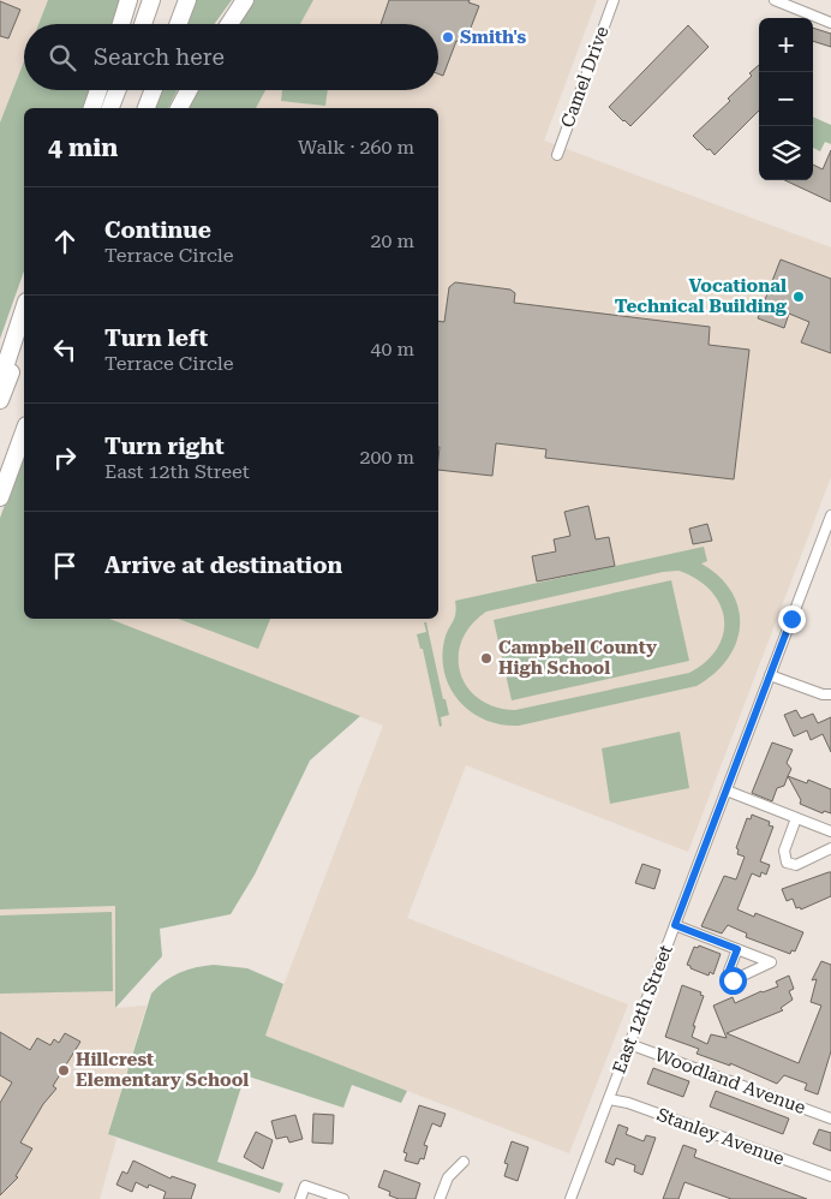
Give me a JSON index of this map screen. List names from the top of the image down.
{
  "streets": {
    "street": [
      "Camel Drive",
      "East 12th Street",
      "Woodland Avenue",
      "Stanley Avenue"
    ]
  },
  "crossings": [
    ["East 12th Street", "Woodland Avenue"],
    ["East 12th Street", "Stanley Avenue"]
  ],
  "places": [
    "Smith's",
    "Vocational Technical Building",
    "Campbell County High School",
    "Hillcrest Elementary School"
  ],
  "page": {
    "map_buttons": ["+", "−"],
    "search": "Search here",
    "heading": ["4 min", "Walk · 260 m"],
    "list": [
      ["Continue", "Terrace Circle", "20 m"],
      ["Turn left", "Terrace Circle", "40 m"],
      ["Turn right", "East 12th Street", "200 m"],
      "Arrive at destination"
    ]
  }
}
